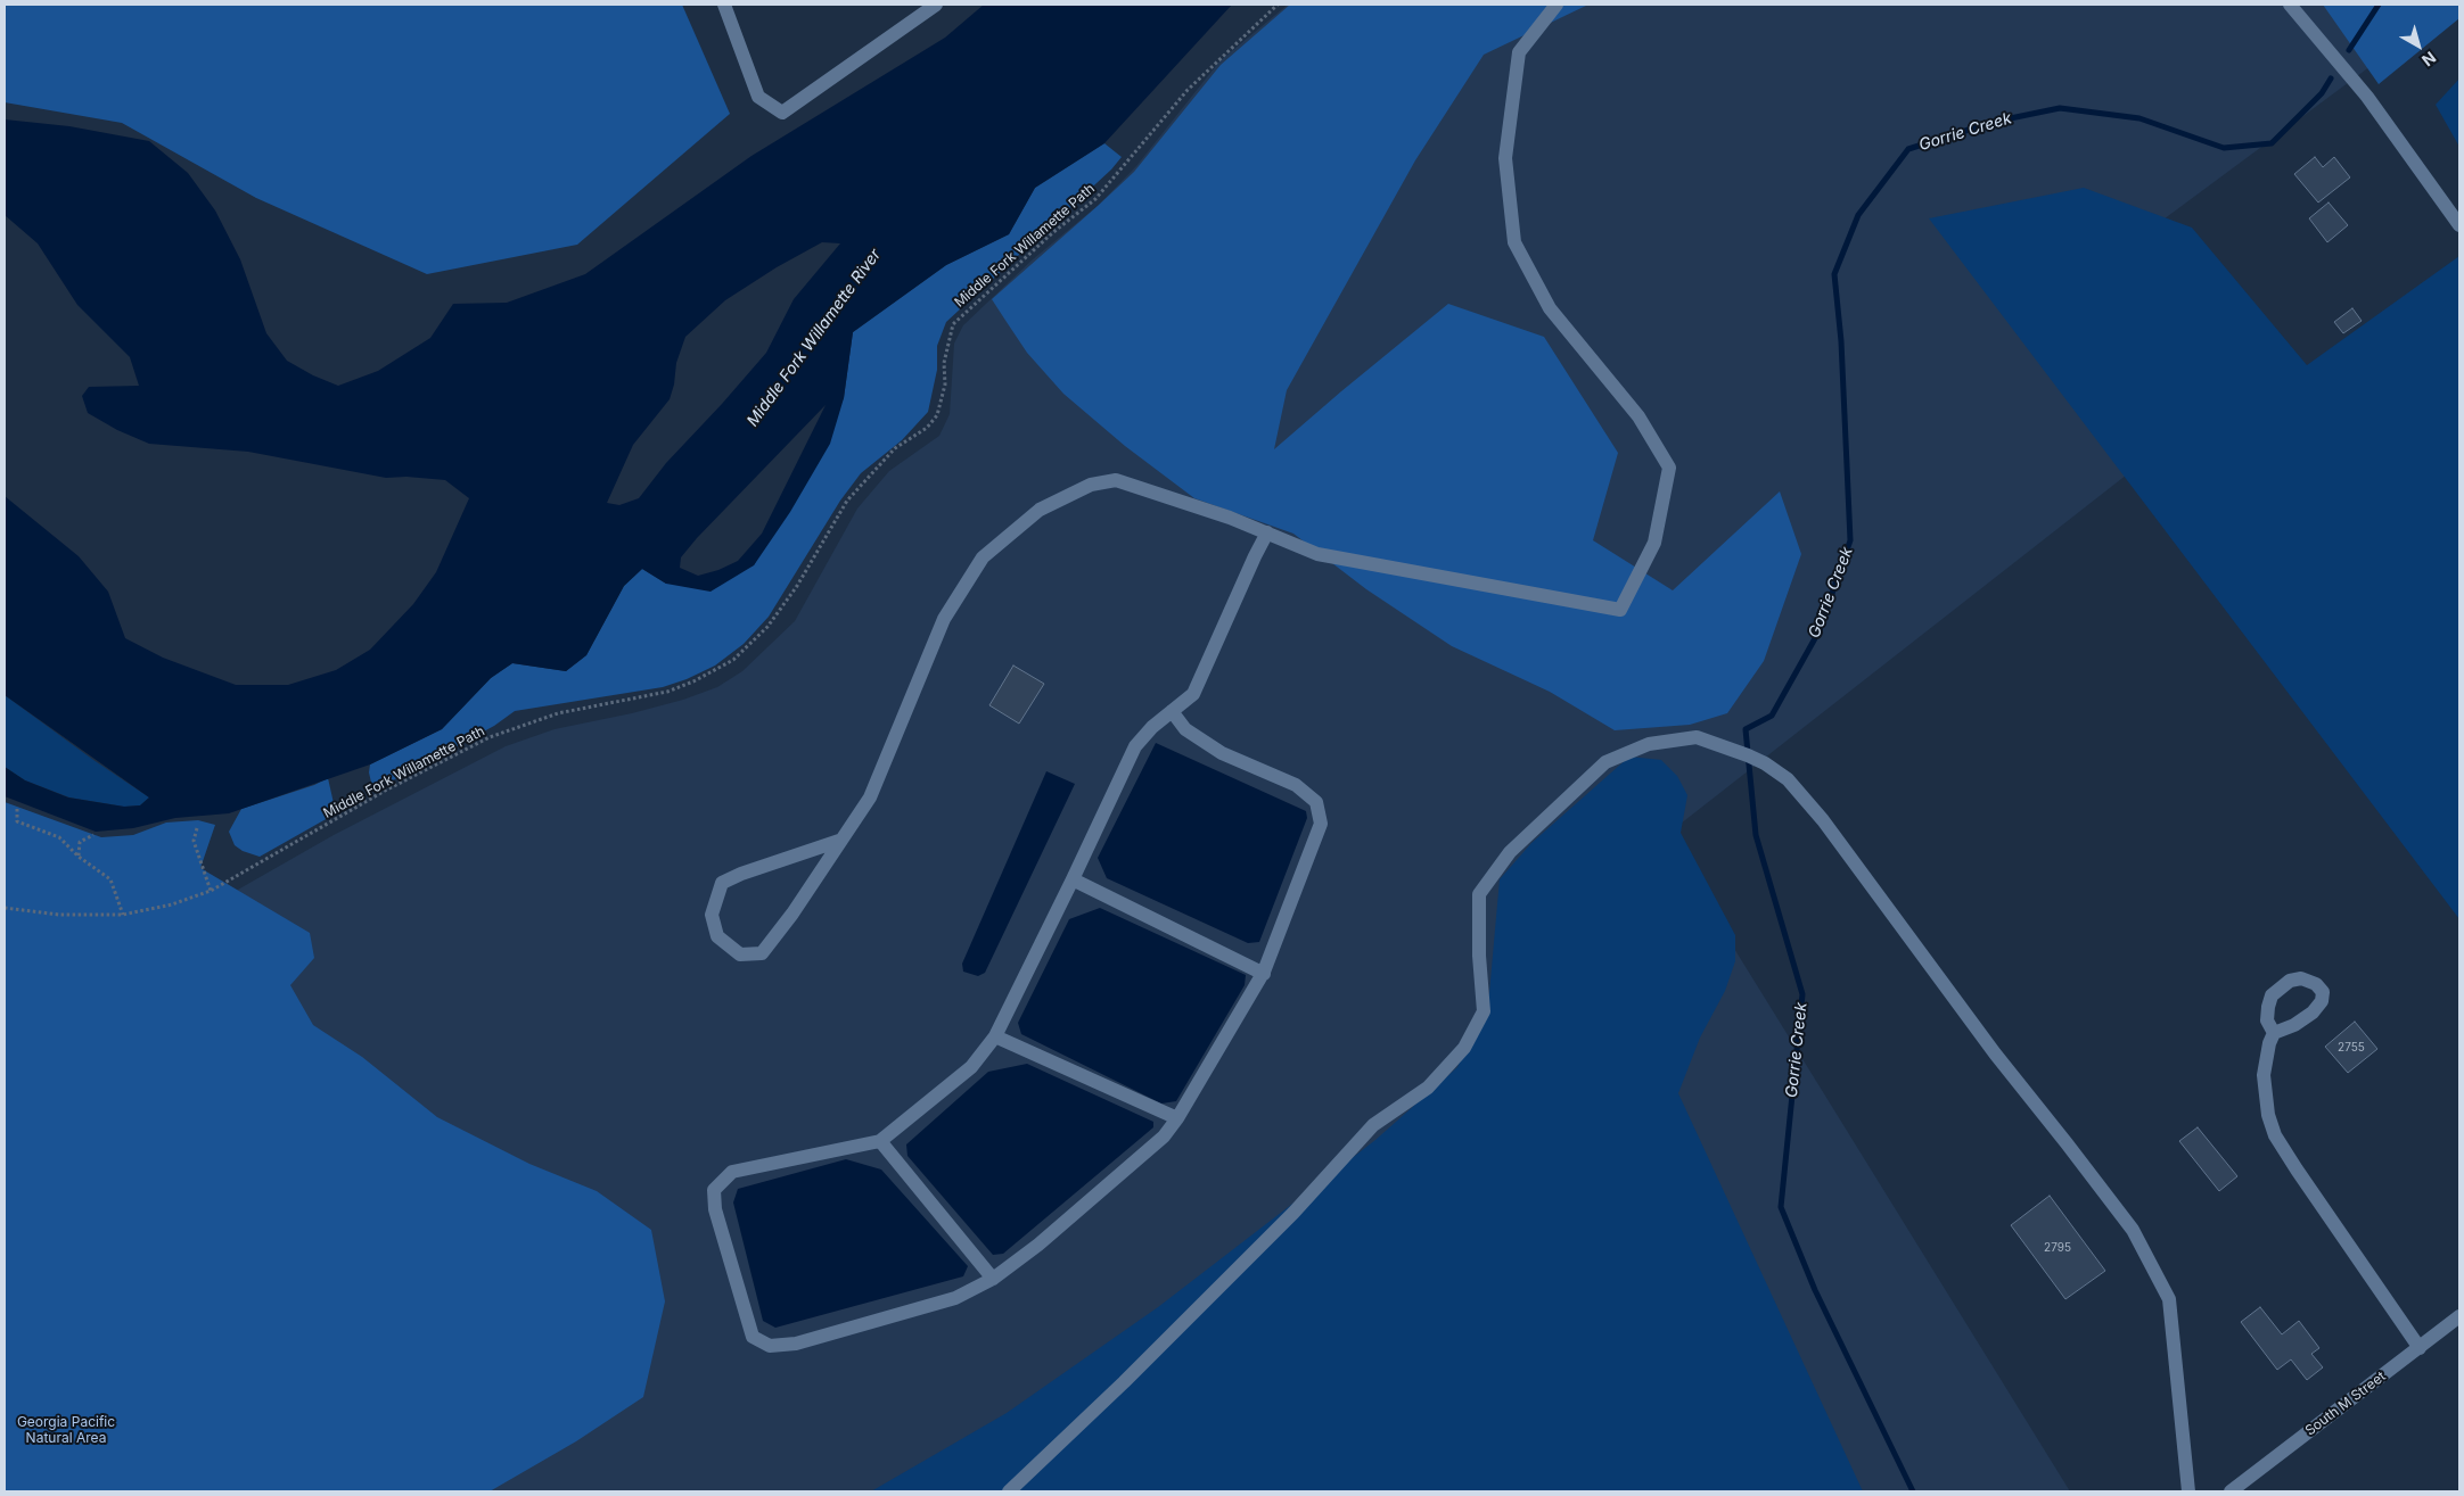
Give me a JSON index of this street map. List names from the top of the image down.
{
  "streets": {
    "street": ["South M Street"],
    "path": ["Middle Fork Willamette Path"]
  },
  "water": ["Gorrie Creek", "Middle Fork Willamette River"],
  "parks": ["Georgia Pacific Natural Area"],
  "house_numbers": ["2755", "2795"],
  "north": "bottom right"
}
